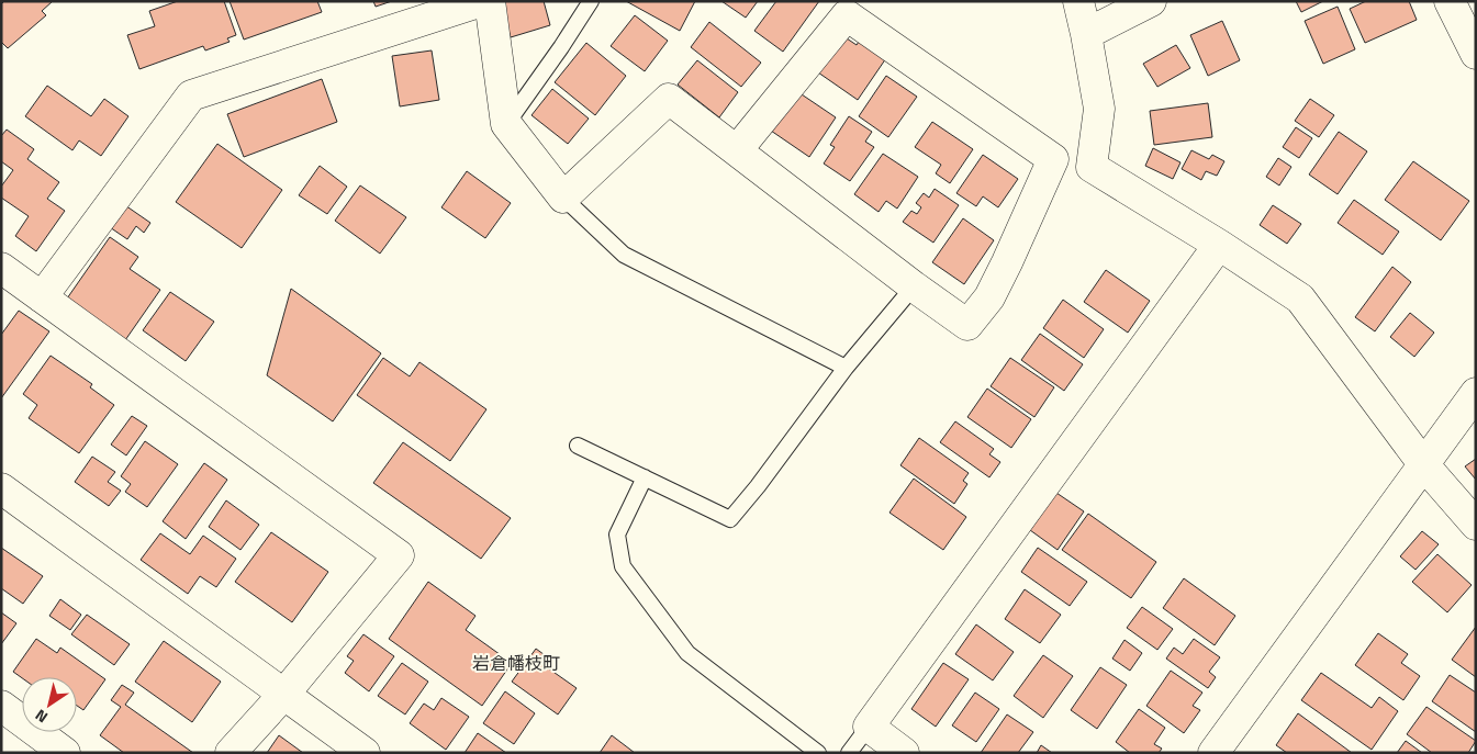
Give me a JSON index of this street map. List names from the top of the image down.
{
  "districts": ["岩倉幡枝町"],
  "north": "bottom left"
}
